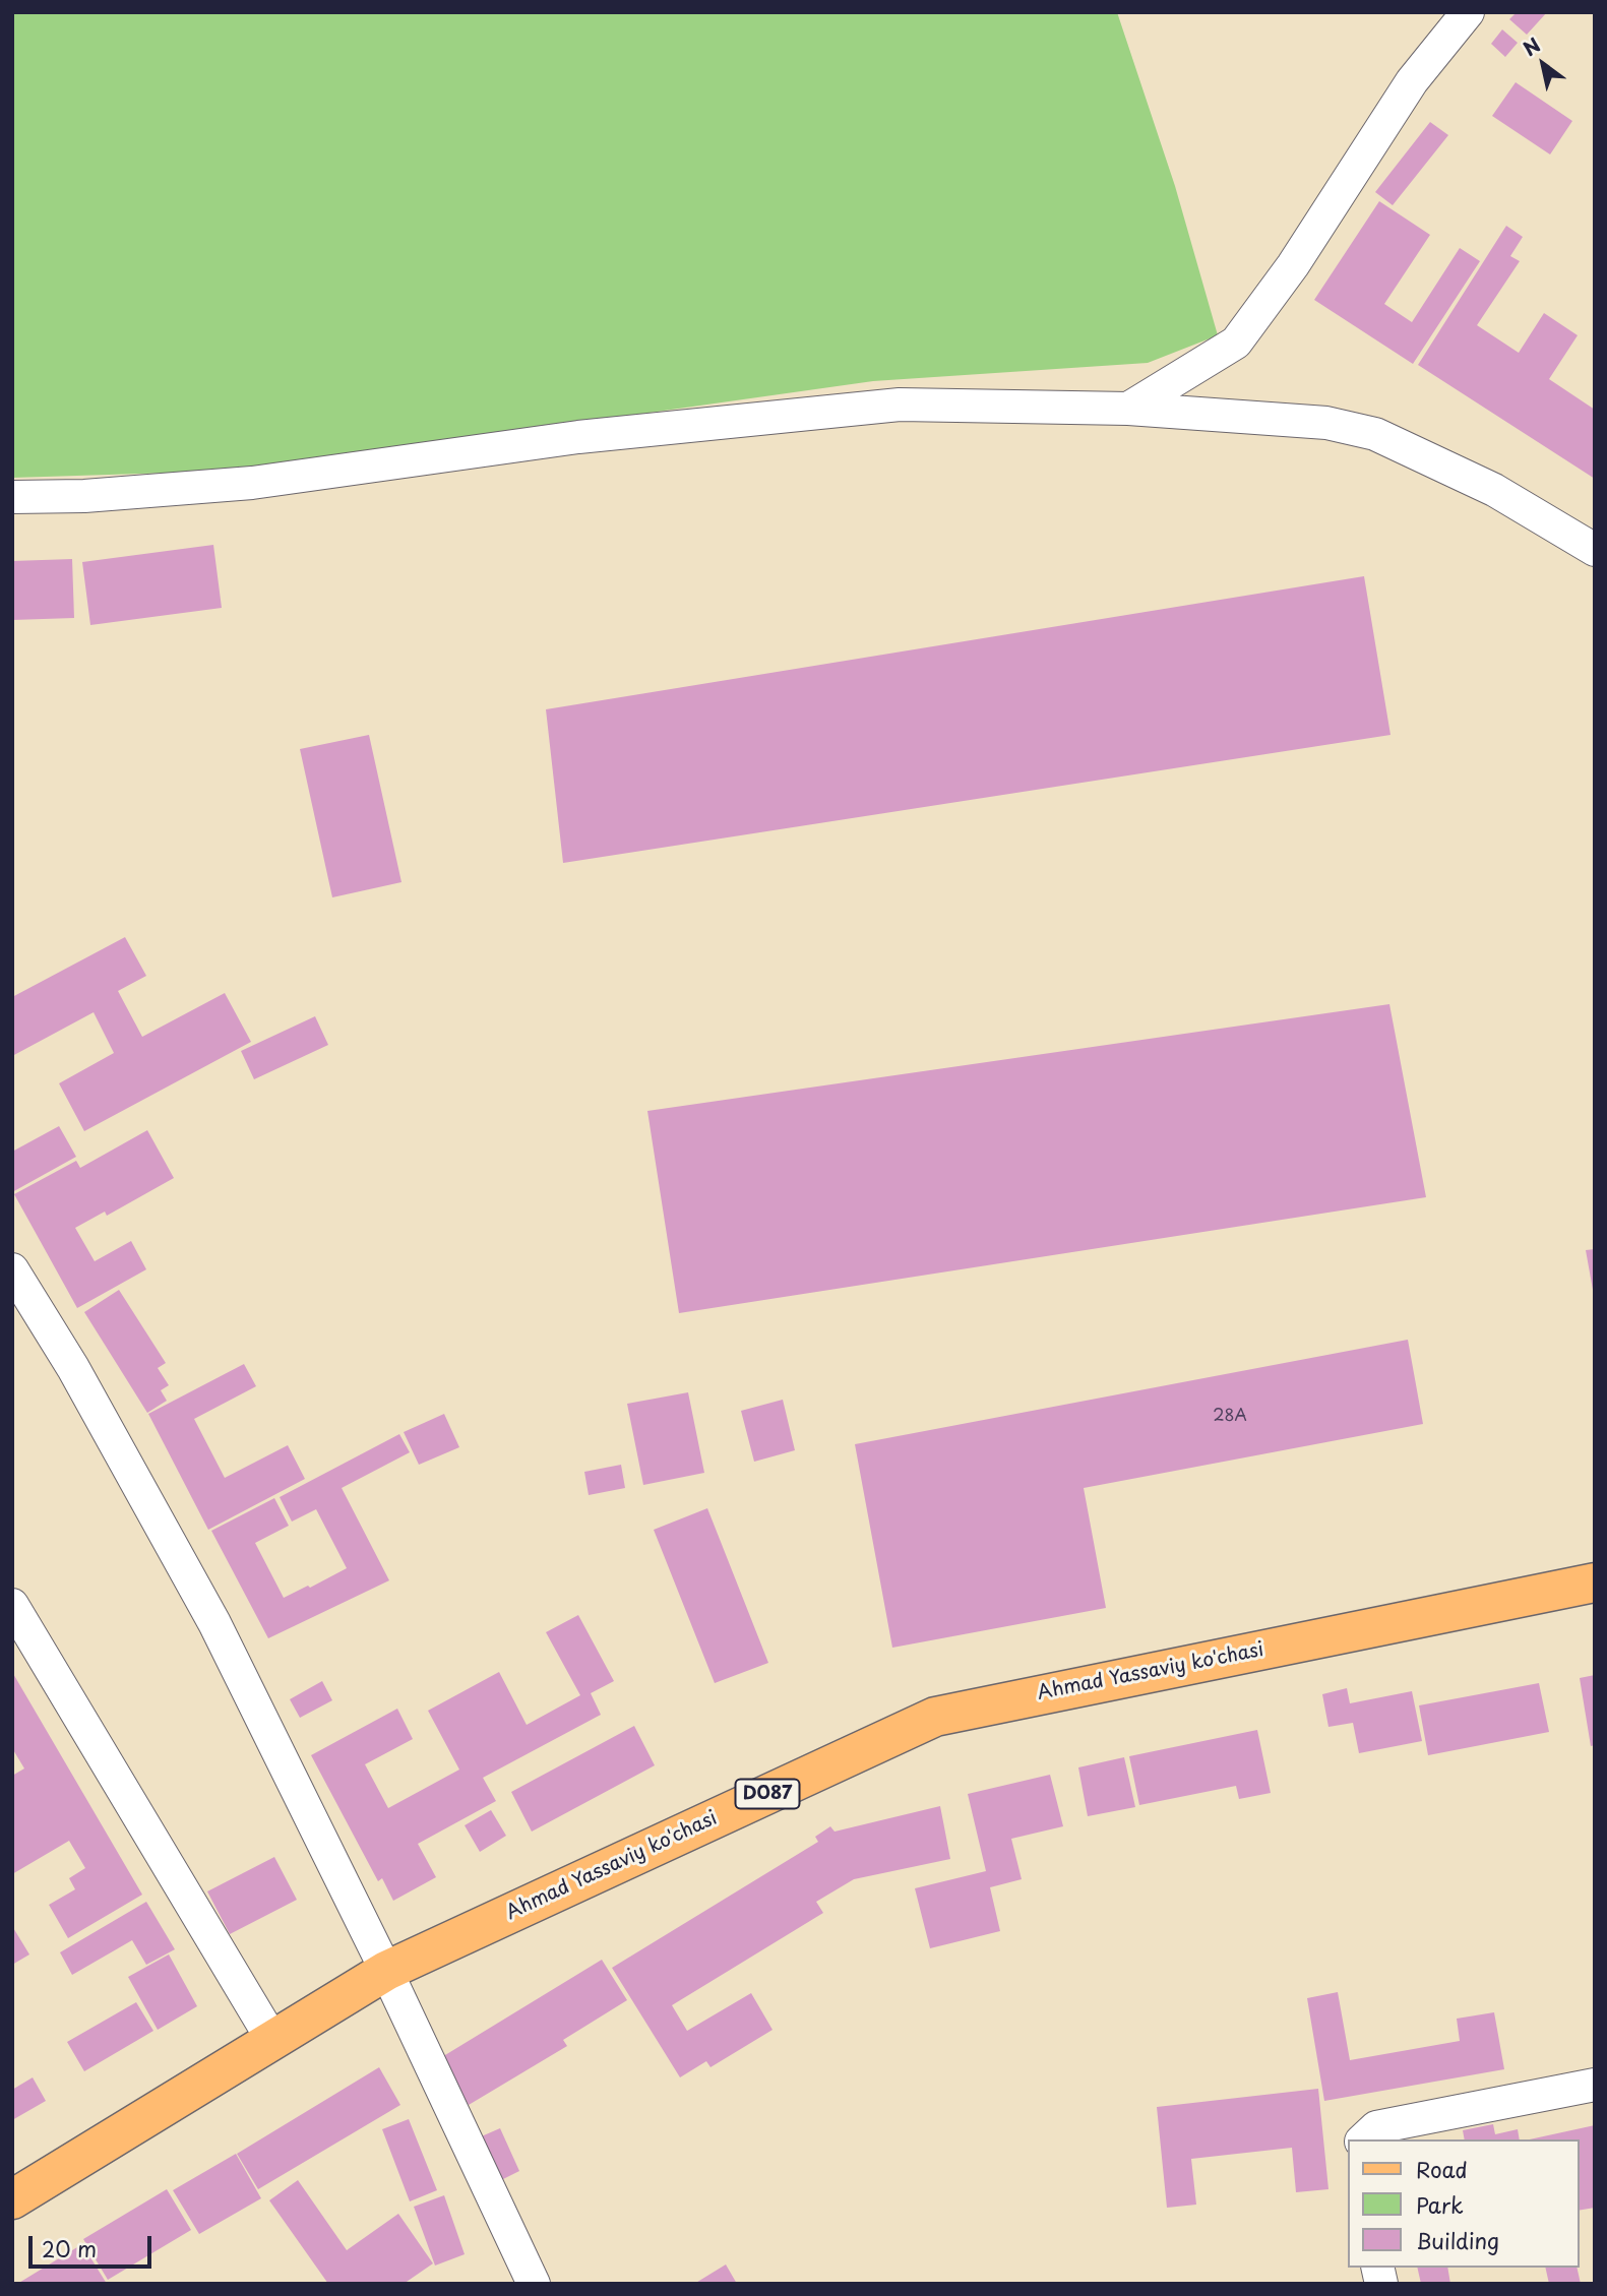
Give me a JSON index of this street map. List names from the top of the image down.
{
  "streets": {
    "main road": ["Ahmad Yassaviy ko'chasi", "D087"]
  },
  "house_numbers": ["28A"],
  "legend": ["Road", "Park", "Building"],
  "scale_bar": "20 m",
  "north": "top left"
}
